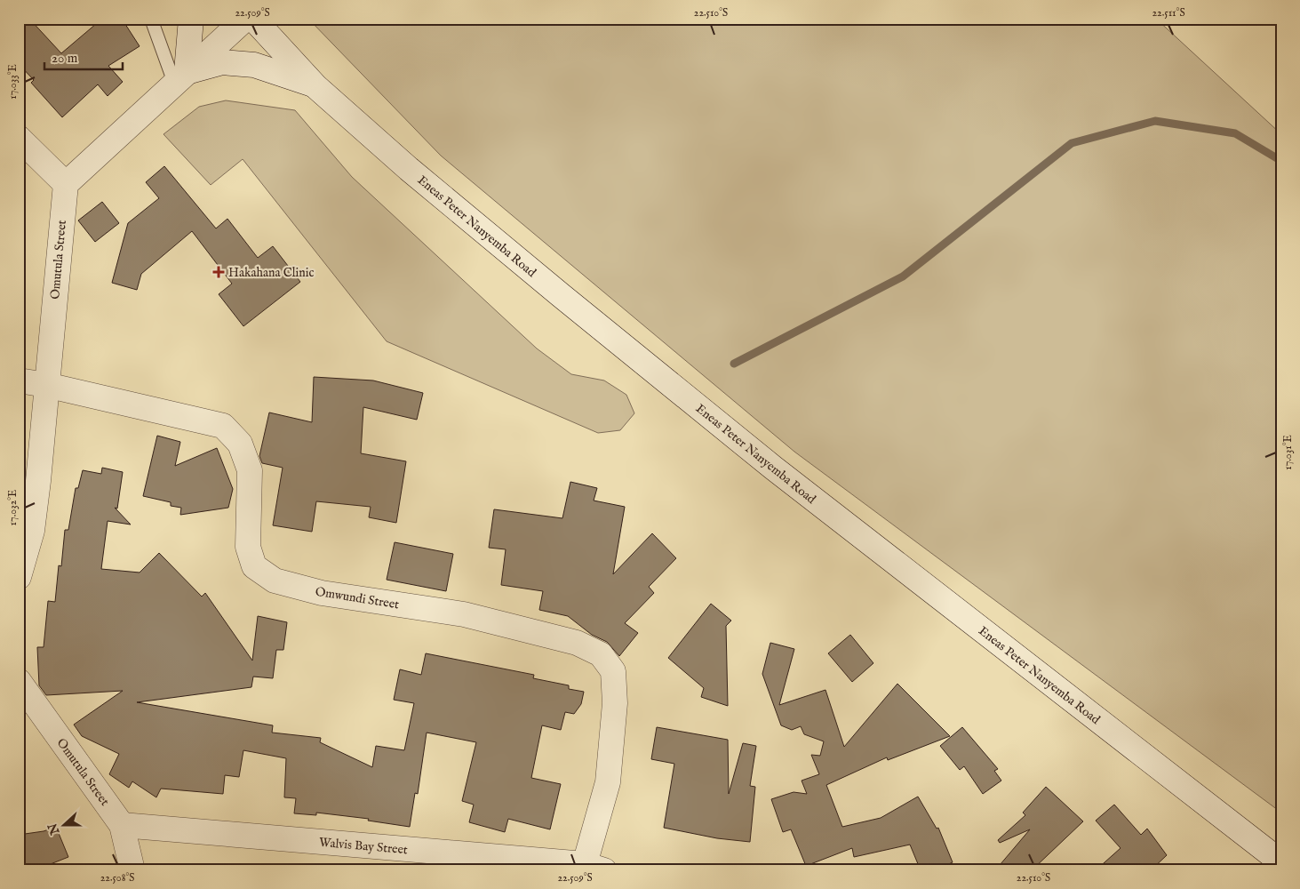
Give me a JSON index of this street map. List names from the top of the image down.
{
  "streets": {
    "street": [
      "Eneas Peter Nanyemba Road",
      "Omutula Street",
      "Omwundi Street",
      "Walvis Bay Street"
    ]
  },
  "crossings": [
    ["Omutula Street", "Omwundi Street"],
    ["Omutula Street", "Walvis Bay Street"],
    ["Omwundi Street", "Walvis Bay Street"]
  ],
  "places": {
    "health": ["Hakahana Clinic"]
  },
  "scale_bar": "20 m",
  "north": "left",
  "coordinates": [
    "22.509°S",
    "22.510°S",
    "22.511°S",
    "17.033°E",
    "17.031°E",
    "17.032°E",
    "22.508°S"
  ]
}
